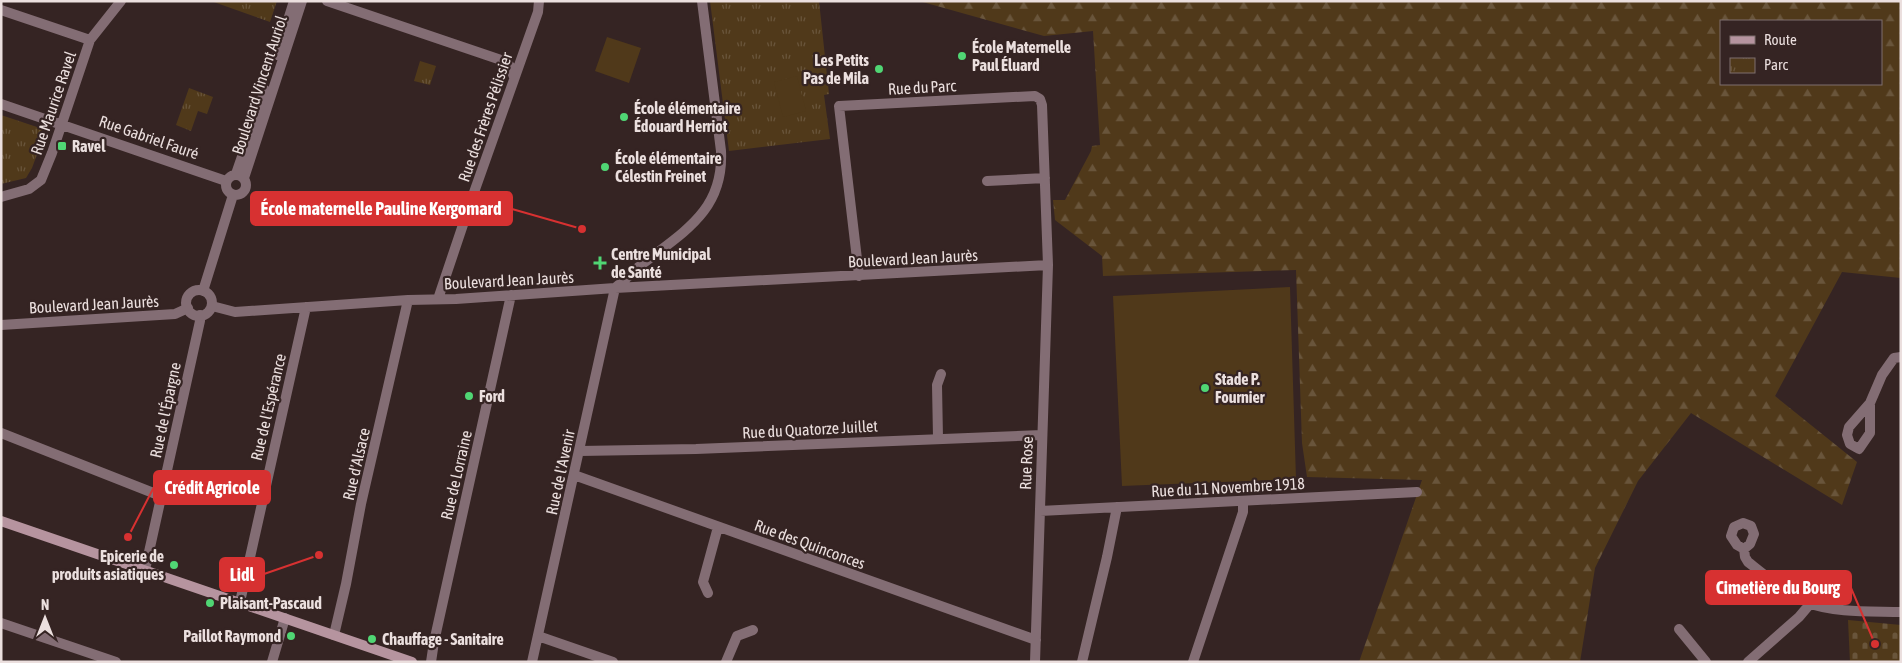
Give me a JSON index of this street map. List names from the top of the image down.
{
  "streets": {
    "street": [
      "Boulevard Vincent Auriol",
      "Rue du Parc",
      "Rue Maurice Ravel",
      "Rue des Frères Pélissier",
      "Rue Gabriel Fauré",
      "Boulevard Jean Jaurès",
      "Rue de l'Espérance",
      "Rue de l'Épargne",
      "Rue du Quatorze Juillet",
      "Rue Rose",
      "Rue d'Alsace",
      "Rue de l'Avenir",
      "Rue de Lorraine",
      "Rue du 11 Novembre 1918",
      "Rue des Quinconces"
    ]
  },
  "crossings": [
    ["Boulevard Vincent Auriol", "Rue Gabriel Fauré"],
    ["Rue du Parc", "Boulevard Jean Jaurès"],
    ["Rue du Parc", "Rue Rose"],
    ["Rue Maurice Ravel", "Rue Gabriel Fauré"],
    ["Rue des Frères Pélissier", "Boulevard Jean Jaurès"],
    ["Boulevard Jean Jaurès", "Rue de l'Espérance"],
    ["Boulevard Jean Jaurès", "Rue de l'Épargne"],
    ["Boulevard Jean Jaurès", "Rue Rose"],
    ["Boulevard Jean Jaurès", "Rue d'Alsace"],
    ["Boulevard Jean Jaurès", "Rue de l'Avenir"],
    ["Boulevard Jean Jaurès", "Rue de Lorraine"],
    ["Rue du Quatorze Juillet", "Rue Rose"],
    ["Rue du Quatorze Juillet", "Rue de l'Avenir"],
    ["Rue Rose", "Rue du 11 Novembre 1918"],
    ["Rue Rose", "Rue des Quinconces"],
    ["Rue de l'Avenir", "Rue des Quinconces"]
  ],
  "places": {
    "other": [
      "École Maternelle Paul Éluard",
      "Les Petits Pas de Mila",
      "École élémentaire Édouard Herriot",
      "École élémentaire Célestin Freinet",
      "École maternelle Pauline Kergomard",
      "Stade P. Fournier",
      "Ford",
      "Crédit Agricole",
      "Lidl",
      "Epicerie de produits asiatiques",
      "Plaisant-Pascaud",
      "Paillot Raymond",
      "Chauffage - Sanitaire",
      "Cimetière du Bourg"
    ],
    "transit": ["Ravel"],
    "health": ["Centre Municipal de Santé"]
  },
  "legend": ["Route", "Parc"],
  "north": "top"
}
